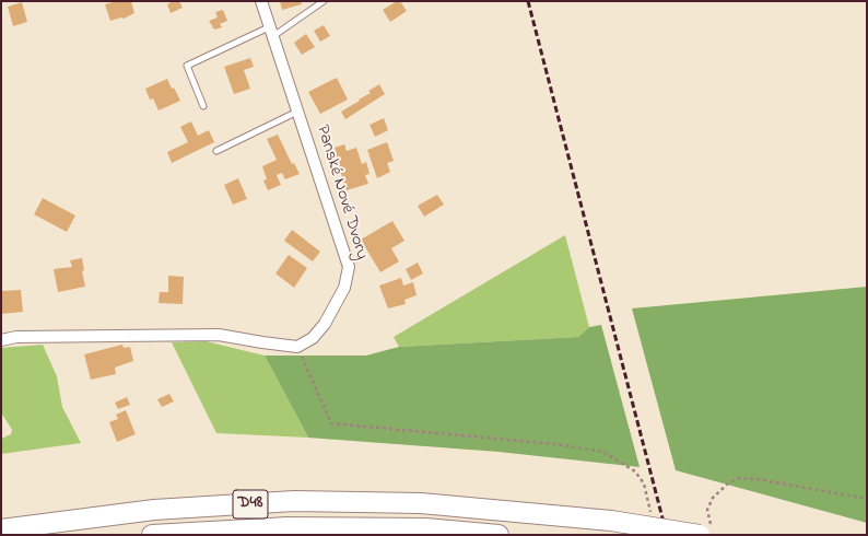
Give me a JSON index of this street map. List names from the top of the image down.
{
  "streets": {
    "highway": ["D48"],
    "street": ["Panské Nové Dvory"]
  }
}
